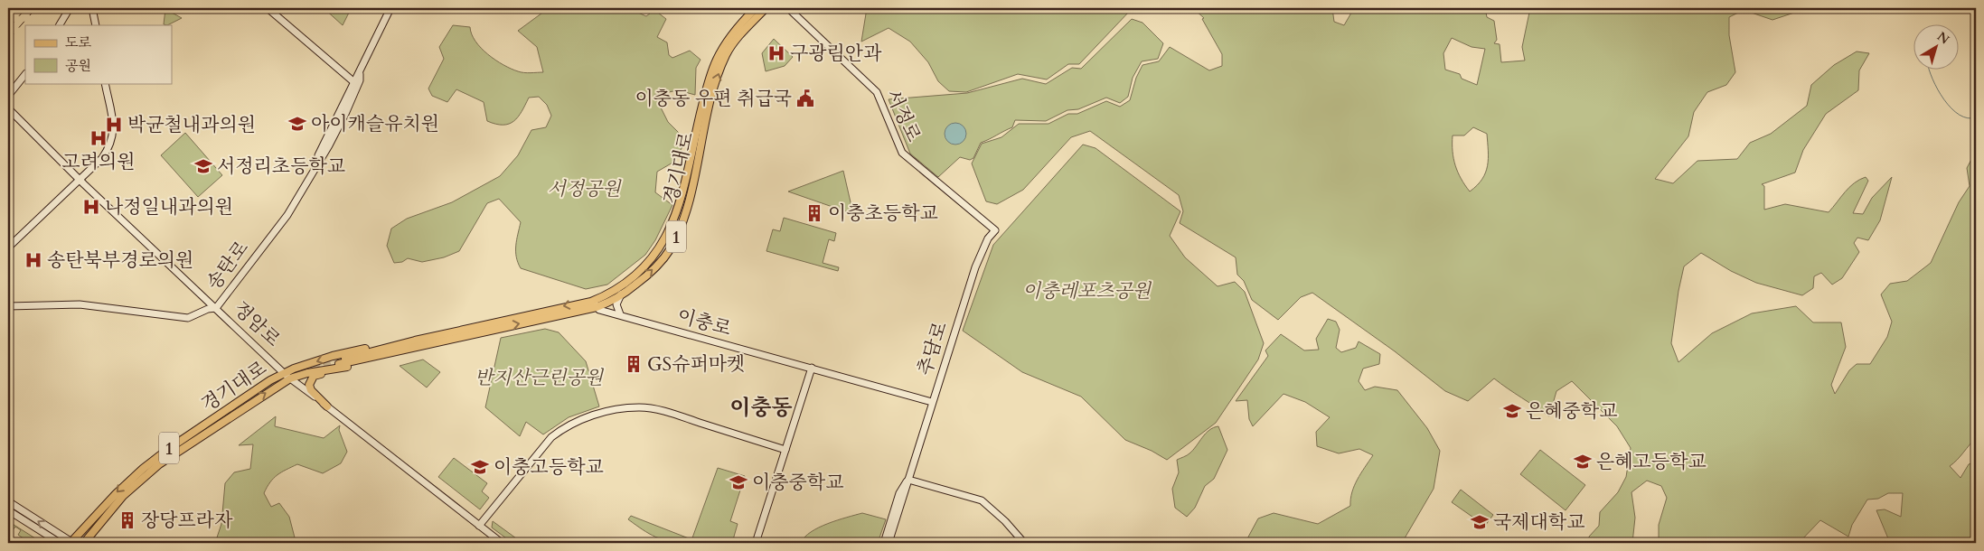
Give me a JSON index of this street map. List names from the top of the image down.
{
  "streets": {
    "main road": ["경기대로", "1"],
    "street": [
      "서정로",
      "송탄로",
      "이충로",
      "정암로",
      "추담로"
    ]
  },
  "crossings": [
    ["서정로", "추담로"],
    ["경기대로", "이충로"],
    ["경기대로", "정암로"],
    ["송탄로", "정암로"],
    ["이충로", "추담로"]
  ],
  "districts": ["이충동"],
  "parks": ["서정공원", "이충레포츠공원", "반지산근린공원"],
  "places": {
    "hospital": [
      "구광림안과",
      "박균철내과의원",
      "고려의원",
      "나정일내과의원",
      "송탄북부경로의원"
    ],
    "public building": ["이충동 우편 취급국"],
    "school or university": [
      "아이캐슬유치원",
      "서정리초등학교",
      "은혜중학교",
      "은혜고등학교",
      "이충고등학교",
      "이충중학교",
      "국제대학교"
    ],
    "building": ["이충초등학교", "GS슈퍼마켓", "장당프라자"]
  },
  "legend": ["도로", "공원"],
  "north": "top right"
}
